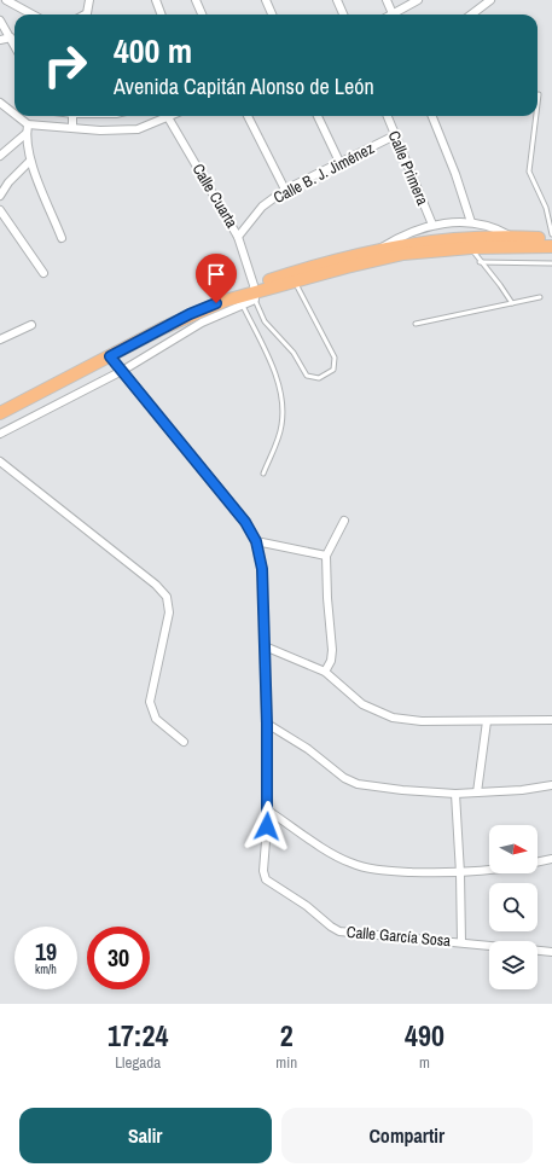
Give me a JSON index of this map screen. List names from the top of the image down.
{
  "streets": {
    "street": [
      "Calle Primera",
      "Calle B. J. Jiménez",
      "Calle Cuarta",
      "Calle García Sosa"
    ]
  },
  "crossings": [
    ["Calle Primera", "Calle B. J. Jiménez"],
    ["Calle B. J. Jiménez", "Calle Cuarta"]
  ],
  "north": "right",
  "page": {
    "turn": ["400 m", "Avenida Capitán Alonso de León"],
    "speed": "19 km/h",
    "limit": "30",
    "eta": [
      "17:24",
      "Llegada",
      "2",
      "min",
      "490",
      "m"
    ],
    "buttons": ["Salir", "Compartir"]
  }
}
